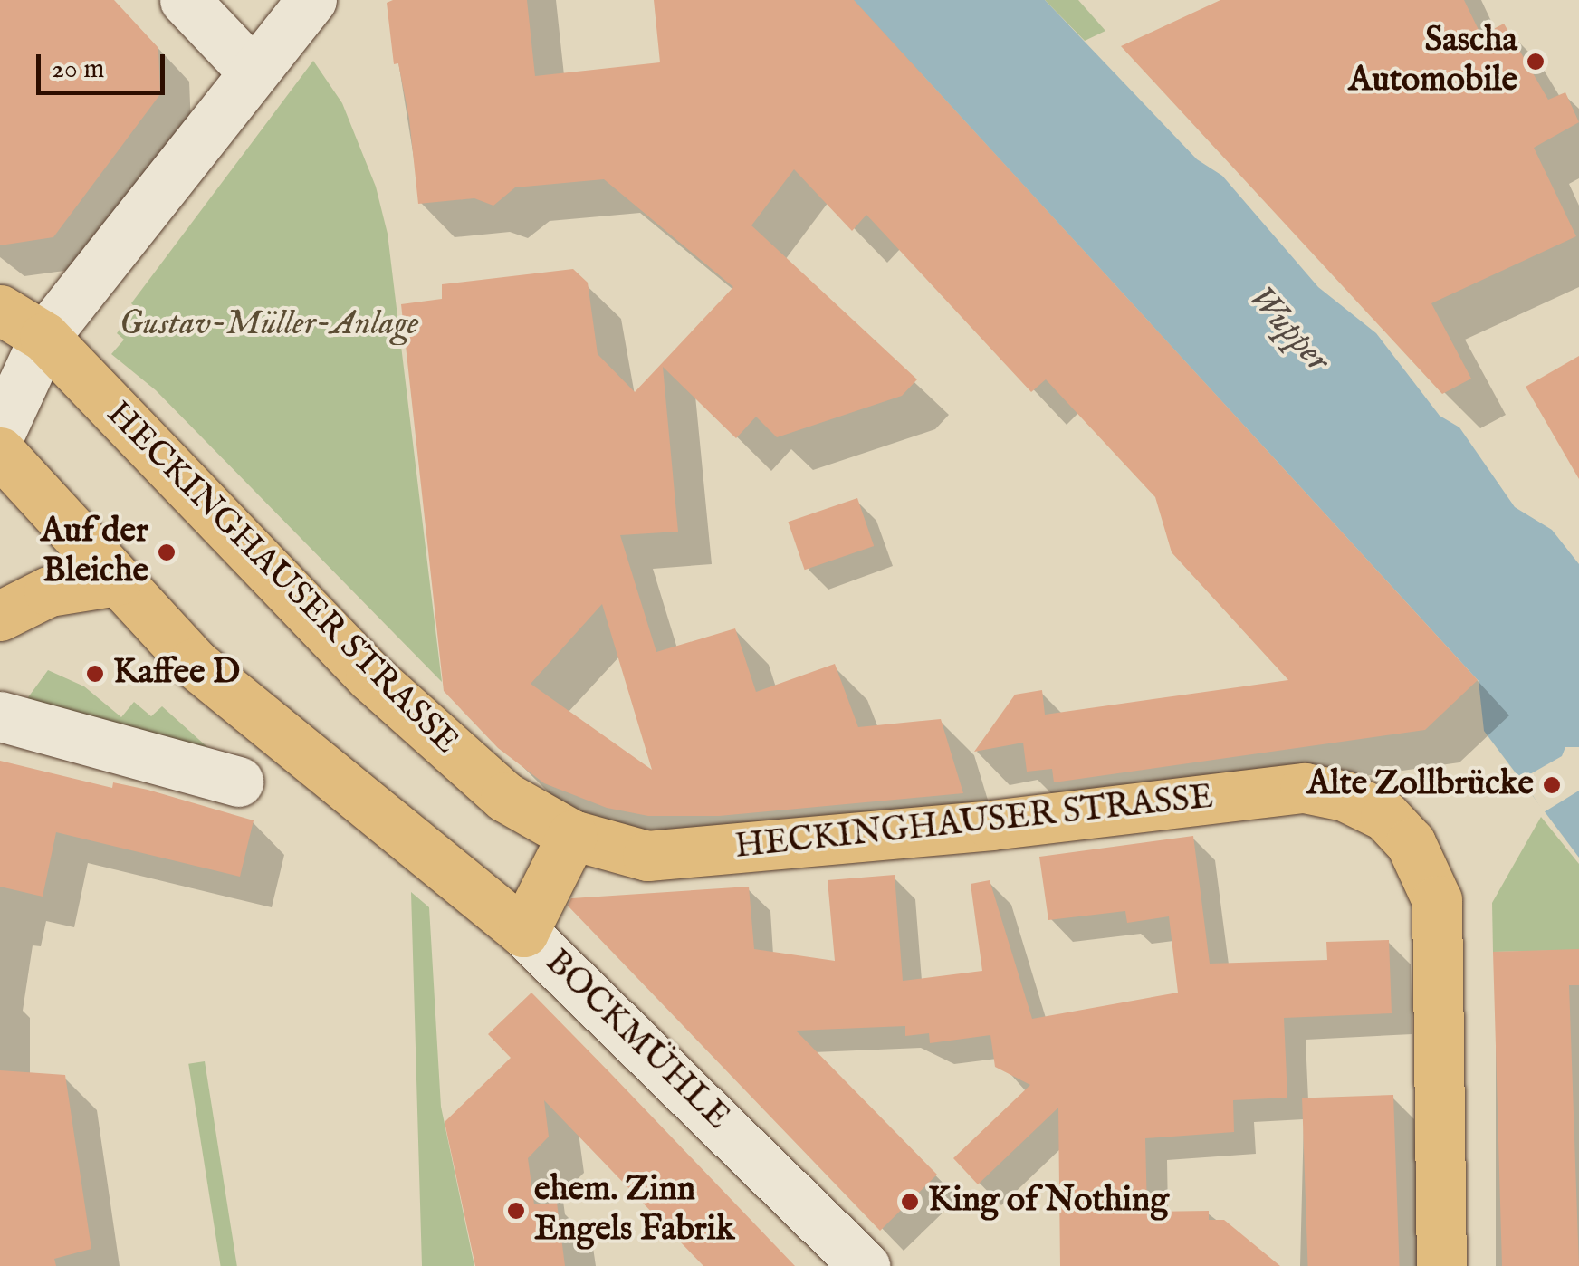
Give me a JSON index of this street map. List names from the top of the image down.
{
  "streets": {
    "main road": ["HECKINGHAUSER STRASSE"],
    "street": ["BOCKMÜHLE"]
  },
  "water": ["Wupper"],
  "parks": ["Gustav-Müller-Anlage"],
  "places": [
    "Sascha Automobile",
    "Auf der Bleiche",
    "Kaffee D",
    "Alte Zollbrücke",
    "King of Nothing",
    "ehem. Zinn Engels Fabrik"
  ],
  "scale_bar": "20 m"
}
